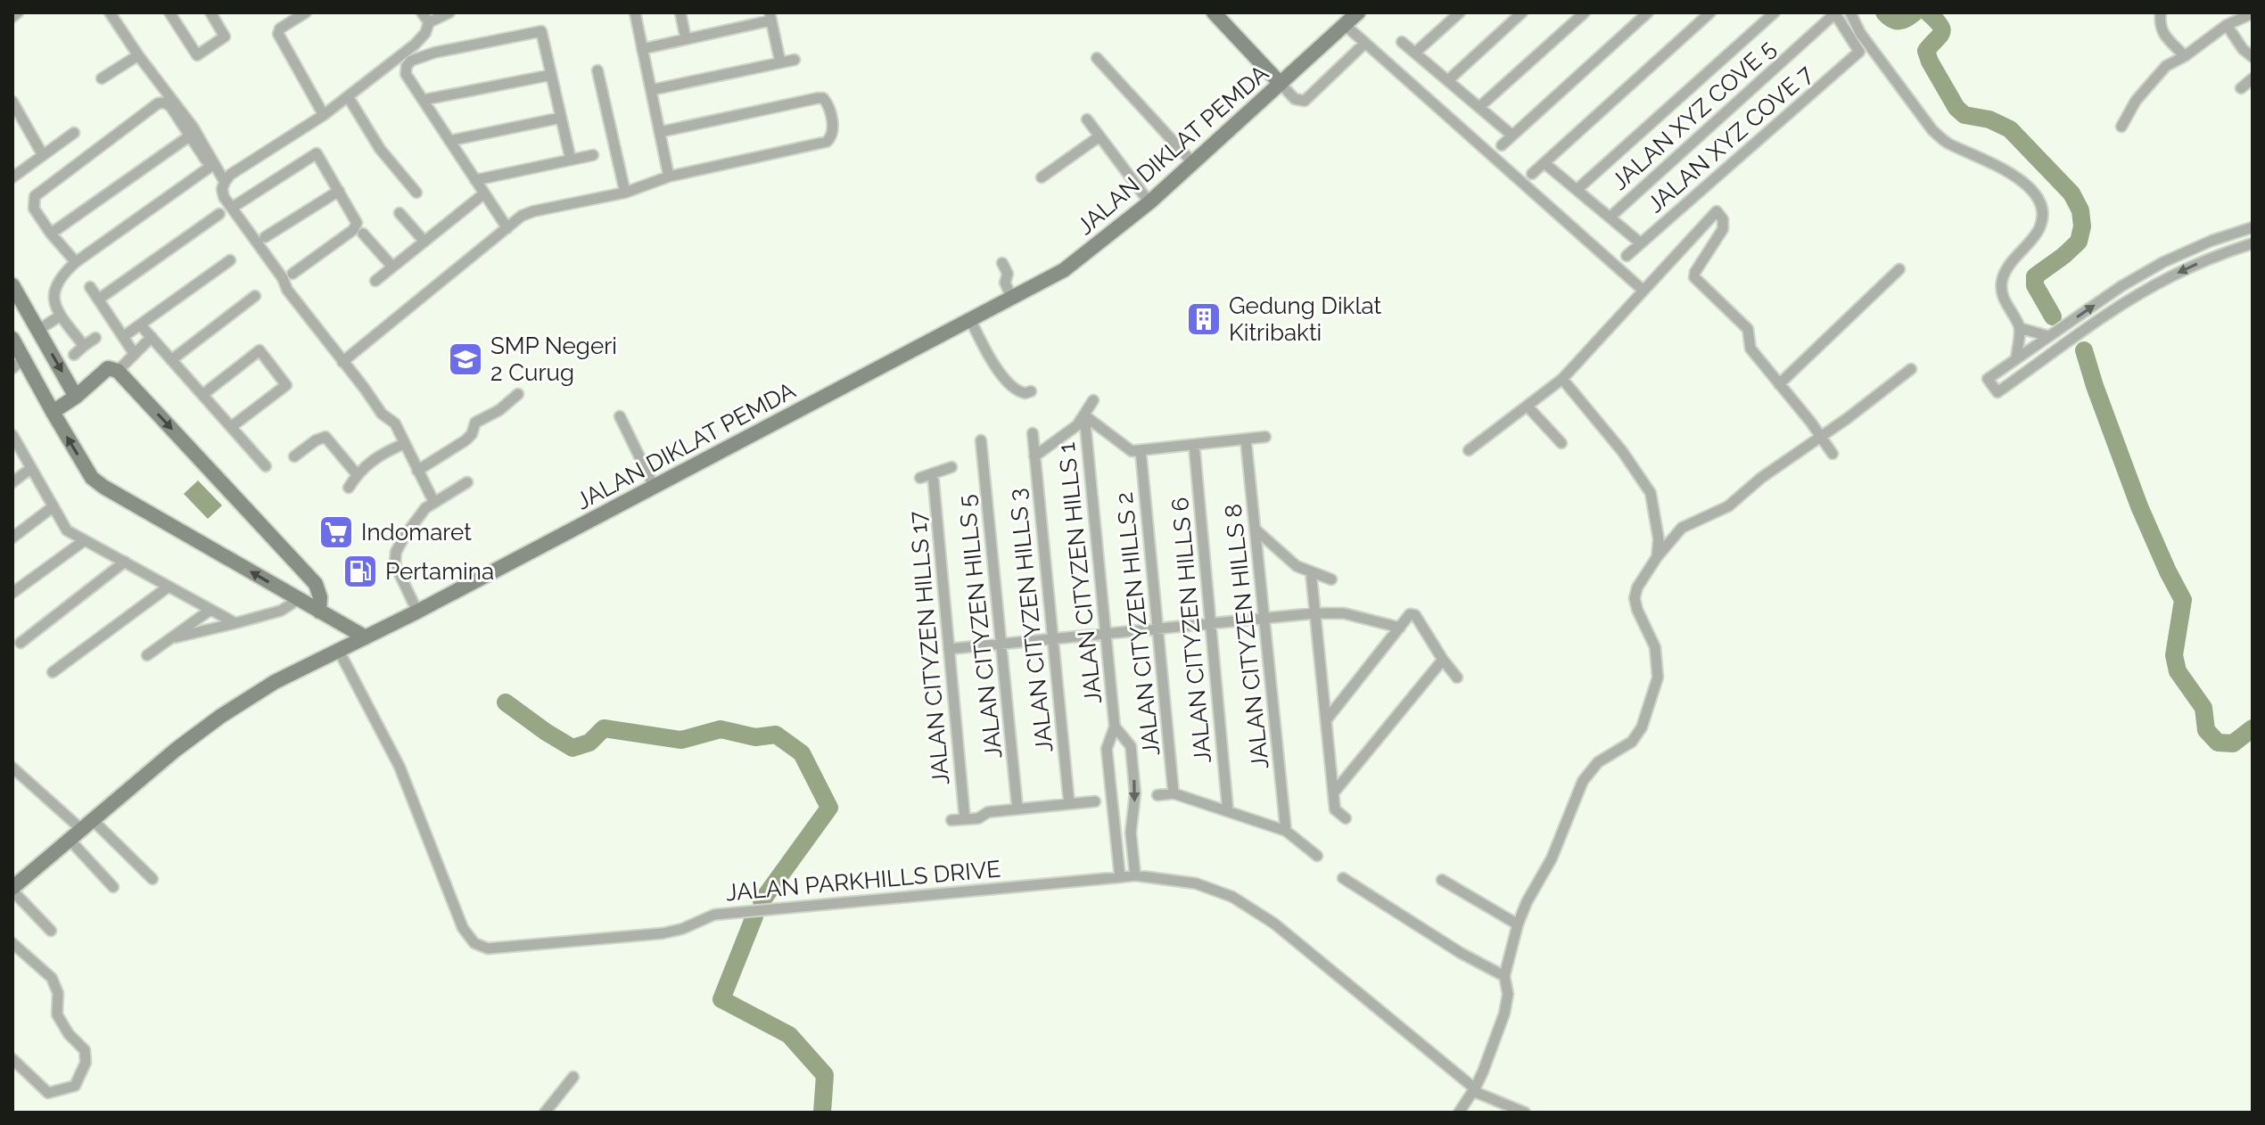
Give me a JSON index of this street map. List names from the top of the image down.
{
  "streets": {
    "street": [
      "JALAN XYZ COVE 5",
      "JALAN XYZ COVE 7",
      "JALAN DIKLAT PEMDA",
      "JALAN CITYZEN HILLS 1",
      "JALAN CITYZEN HILLS 3",
      "JALAN CITYZEN HILLS 2",
      "JALAN CITYZEN HILLS 5",
      "JALAN CITYZEN HILLS 6",
      "JALAN CITYZEN HILLS 8",
      "JALAN CITYZEN HILLS 17",
      "JALAN PARKHILLS DRIVE"
    ]
  },
  "crossings": [
    ["JALAN XYZ COVE 5", "JALAN XYZ COVE 7"],
    ["JALAN DIKLAT PEMDA", "JALAN PARKHILLS DRIVE"]
  ],
  "places": {
    "building": ["Gedung Diklat Kitribakti"],
    "school or university": ["SMP Negeri 2 Curug"],
    "supermarket": ["Indomaret"],
    "fuel station": ["Pertamina"]
  }
}
